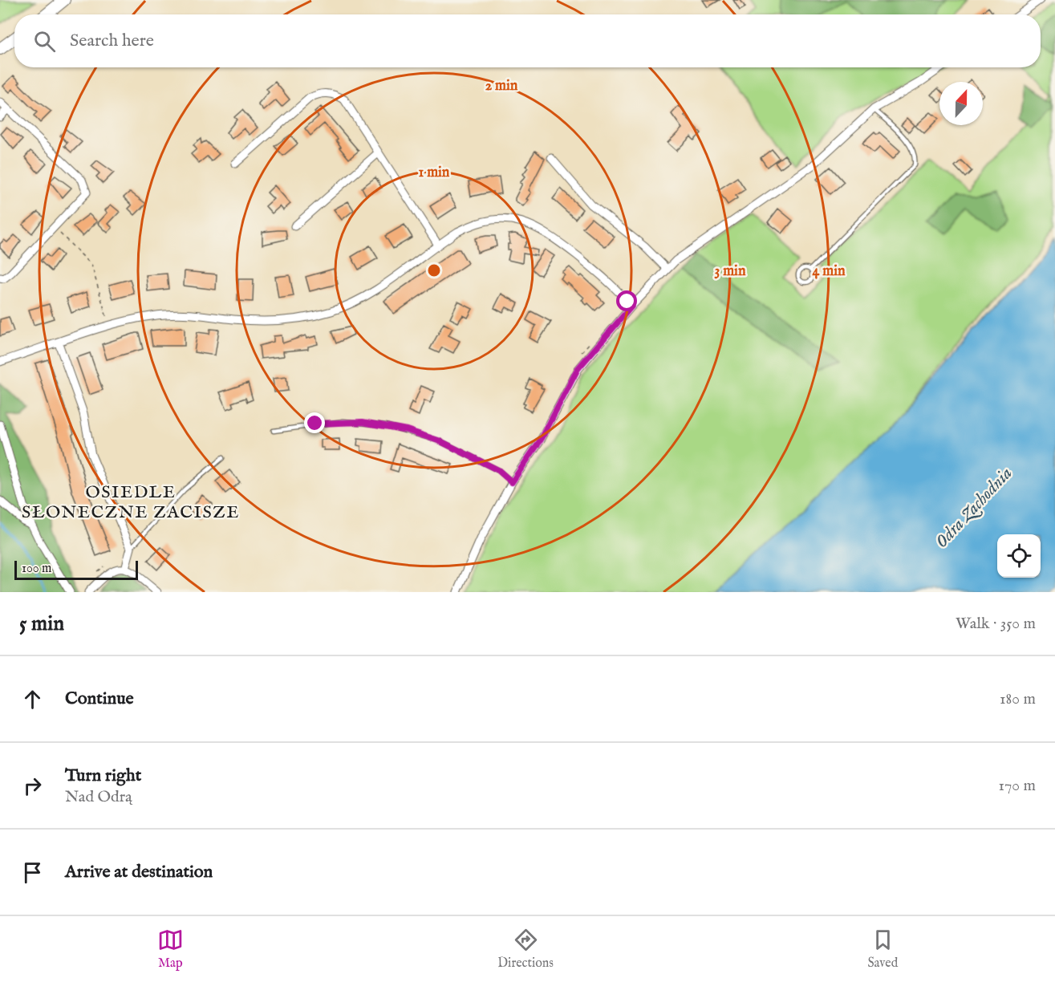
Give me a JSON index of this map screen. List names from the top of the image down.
{
  "districts": ["OSIEDLE SŁONECZNE ZACISZE"],
  "water": ["Odra Zachodnia"],
  "scale_bar": "100 m",
  "north": "top",
  "page": {
    "search": "Search here",
    "scale": "100 m",
    "heading": ["5 min", "Walk · 350 m"],
    "list": [
      ["Continue", "180 m"],
      ["Turn right", "Nad Odrą", "170 m"],
      "Arrive at destination"
    ],
    "nav": ["Map", "Directions", "Saved"]
  },
  "rings": [
    "2 min",
    "1 min",
    "3 min",
    "4 min"
  ]
}
